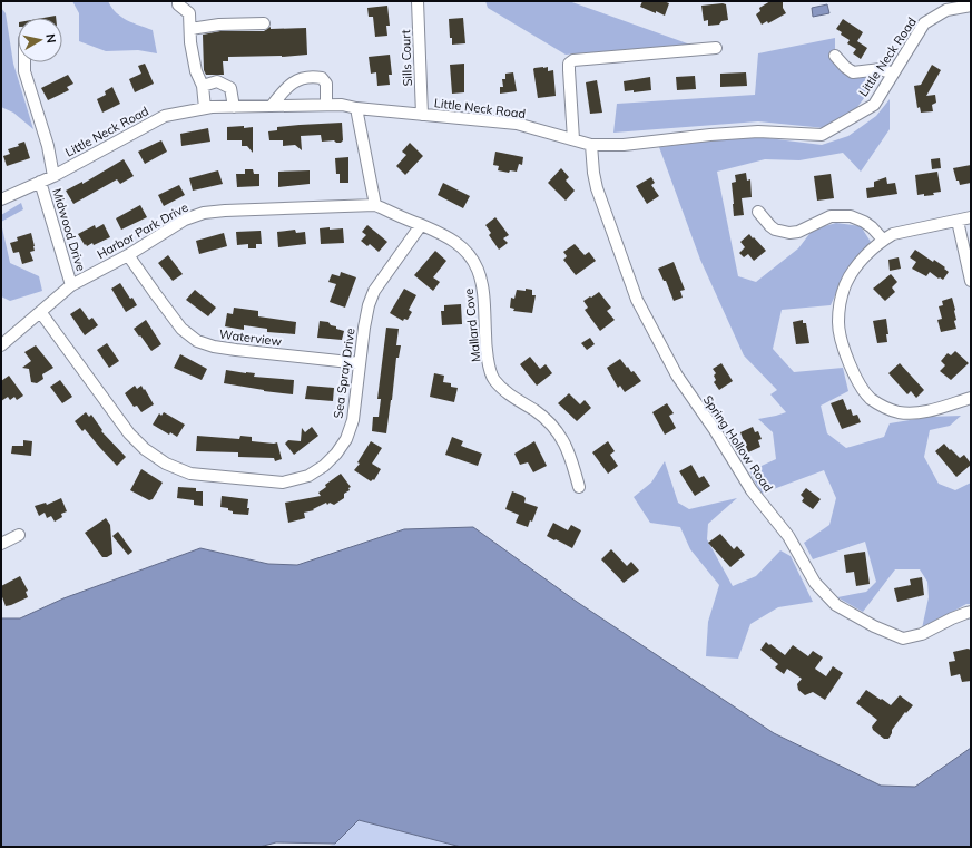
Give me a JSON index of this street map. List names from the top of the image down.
{
  "streets": {
    "street": [
      "Little Neck Road",
      "Sills Court",
      "Midwood Drive",
      "Harbor Park Drive",
      "Mallard Cove",
      "Waterview",
      "Sea Spray Drive",
      "Spring Hollow Road"
    ]
  },
  "crossings": [
    ["Little Neck Road", "Sills Court"],
    ["Little Neck Road", "Midwood Drive"],
    ["Little Neck Road", "Spring Hollow Road"],
    ["Midwood Drive", "Harbor Park Drive"],
    ["Harbor Park Drive", "Mallard Cove"],
    ["Harbor Park Drive", "Waterview"],
    ["Harbor Park Drive", "Sea Spray Drive"],
    ["Mallard Cove", "Sea Spray Drive"],
    ["Waterview", "Sea Spray Drive"]
  ],
  "north": "right"
}
